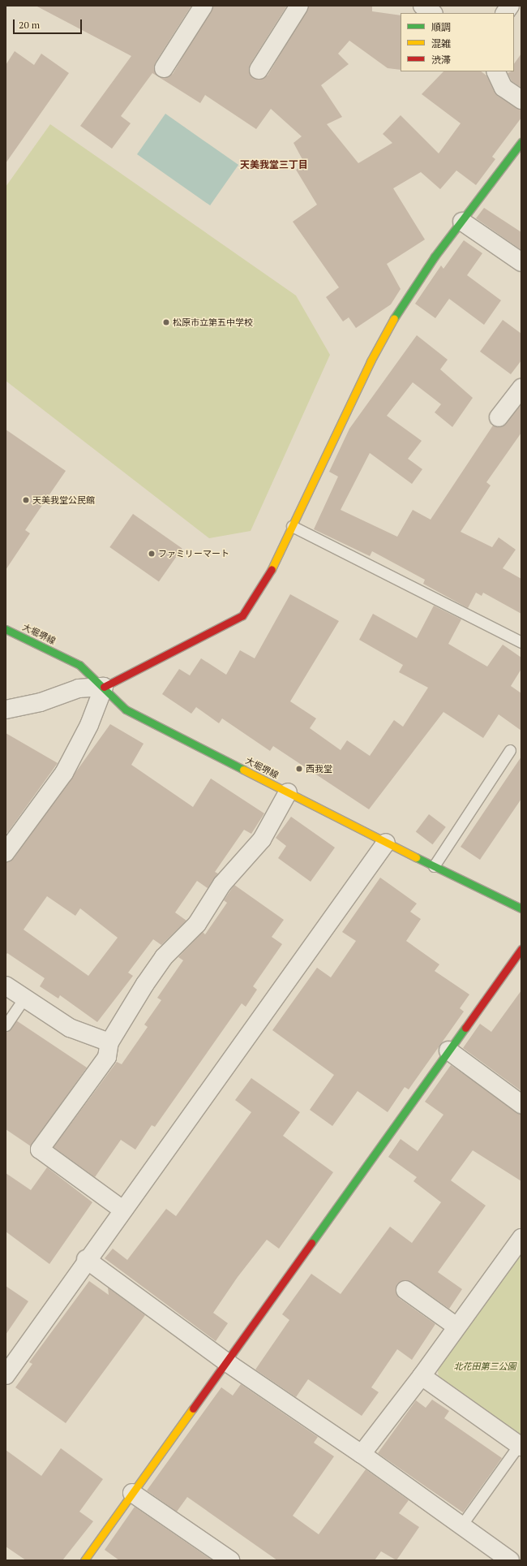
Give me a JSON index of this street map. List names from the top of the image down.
{
  "streets": {
    "street": ["大堀堺線"]
  },
  "districts": ["天美我堂三丁目"],
  "parks": ["北花田第三公園"],
  "places": [
    "松原市立第五中学校",
    "天美我堂公民館",
    "ファミリーマート",
    "西我堂"
  ],
  "legend": ["順調", "混雑", "渋滞"],
  "scale_bar": "20 m"
}
